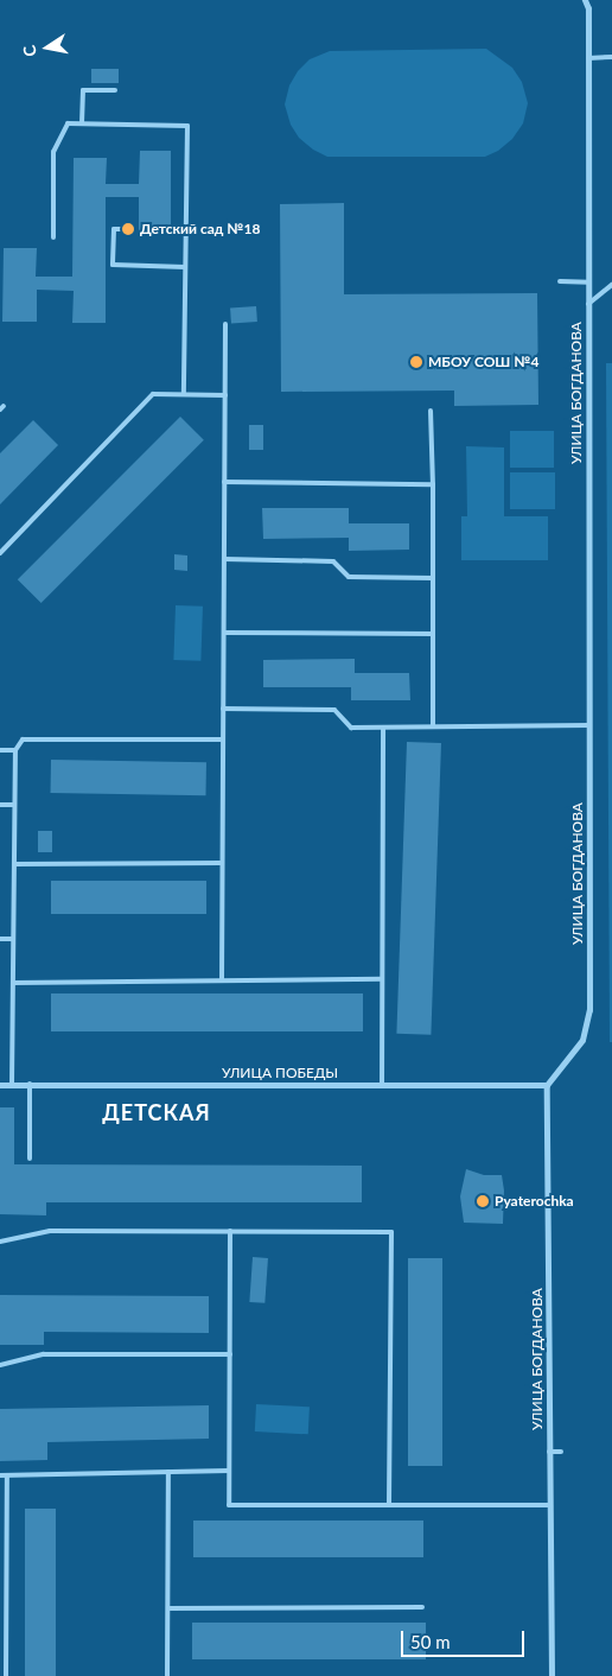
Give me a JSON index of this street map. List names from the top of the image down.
{
  "streets": {
    "street": ["УЛИЦА БОГДАНОВА", "УЛИЦА ПОБЕДЫ"]
  },
  "crossings": [
    ["УЛИЦА БОГДАНОВА", "УЛИЦА ПОБЕДЫ"]
  ],
  "districts": ["ДЕТСКАЯ"],
  "places": ["Детский сад №18", "МБОУ СОШ №4", "Pyaterochka"],
  "scale_bar": "50 m",
  "north": "left"
}
